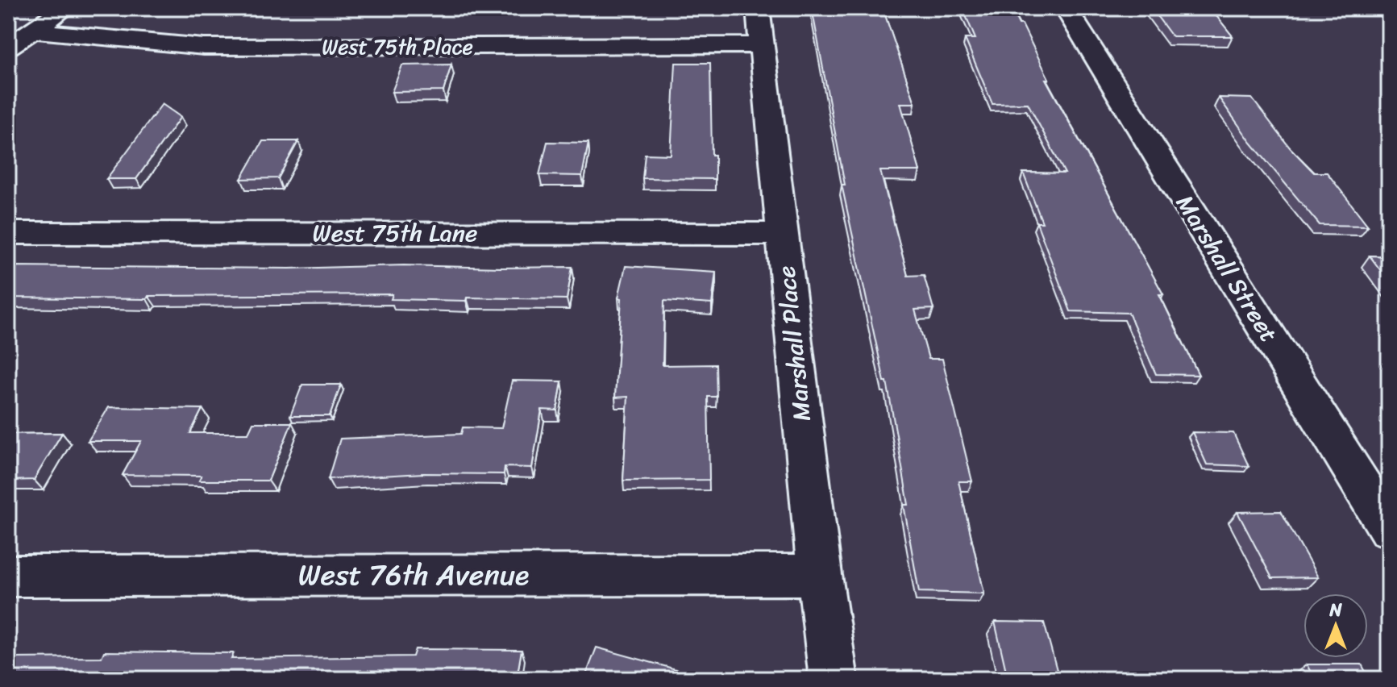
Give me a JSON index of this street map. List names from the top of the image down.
{
  "streets": {
    "street": [
      "West 75th Place",
      "West 75th Lane",
      "Marshall Street",
      "Marshall Place",
      "West 76th Avenue"
    ]
  },
  "crossings": [
    ["West 75th Place", "Marshall Place"],
    ["West 75th Lane", "Marshall Place"],
    ["Marshall Place", "West 76th Avenue"]
  ],
  "north": "top"
}
